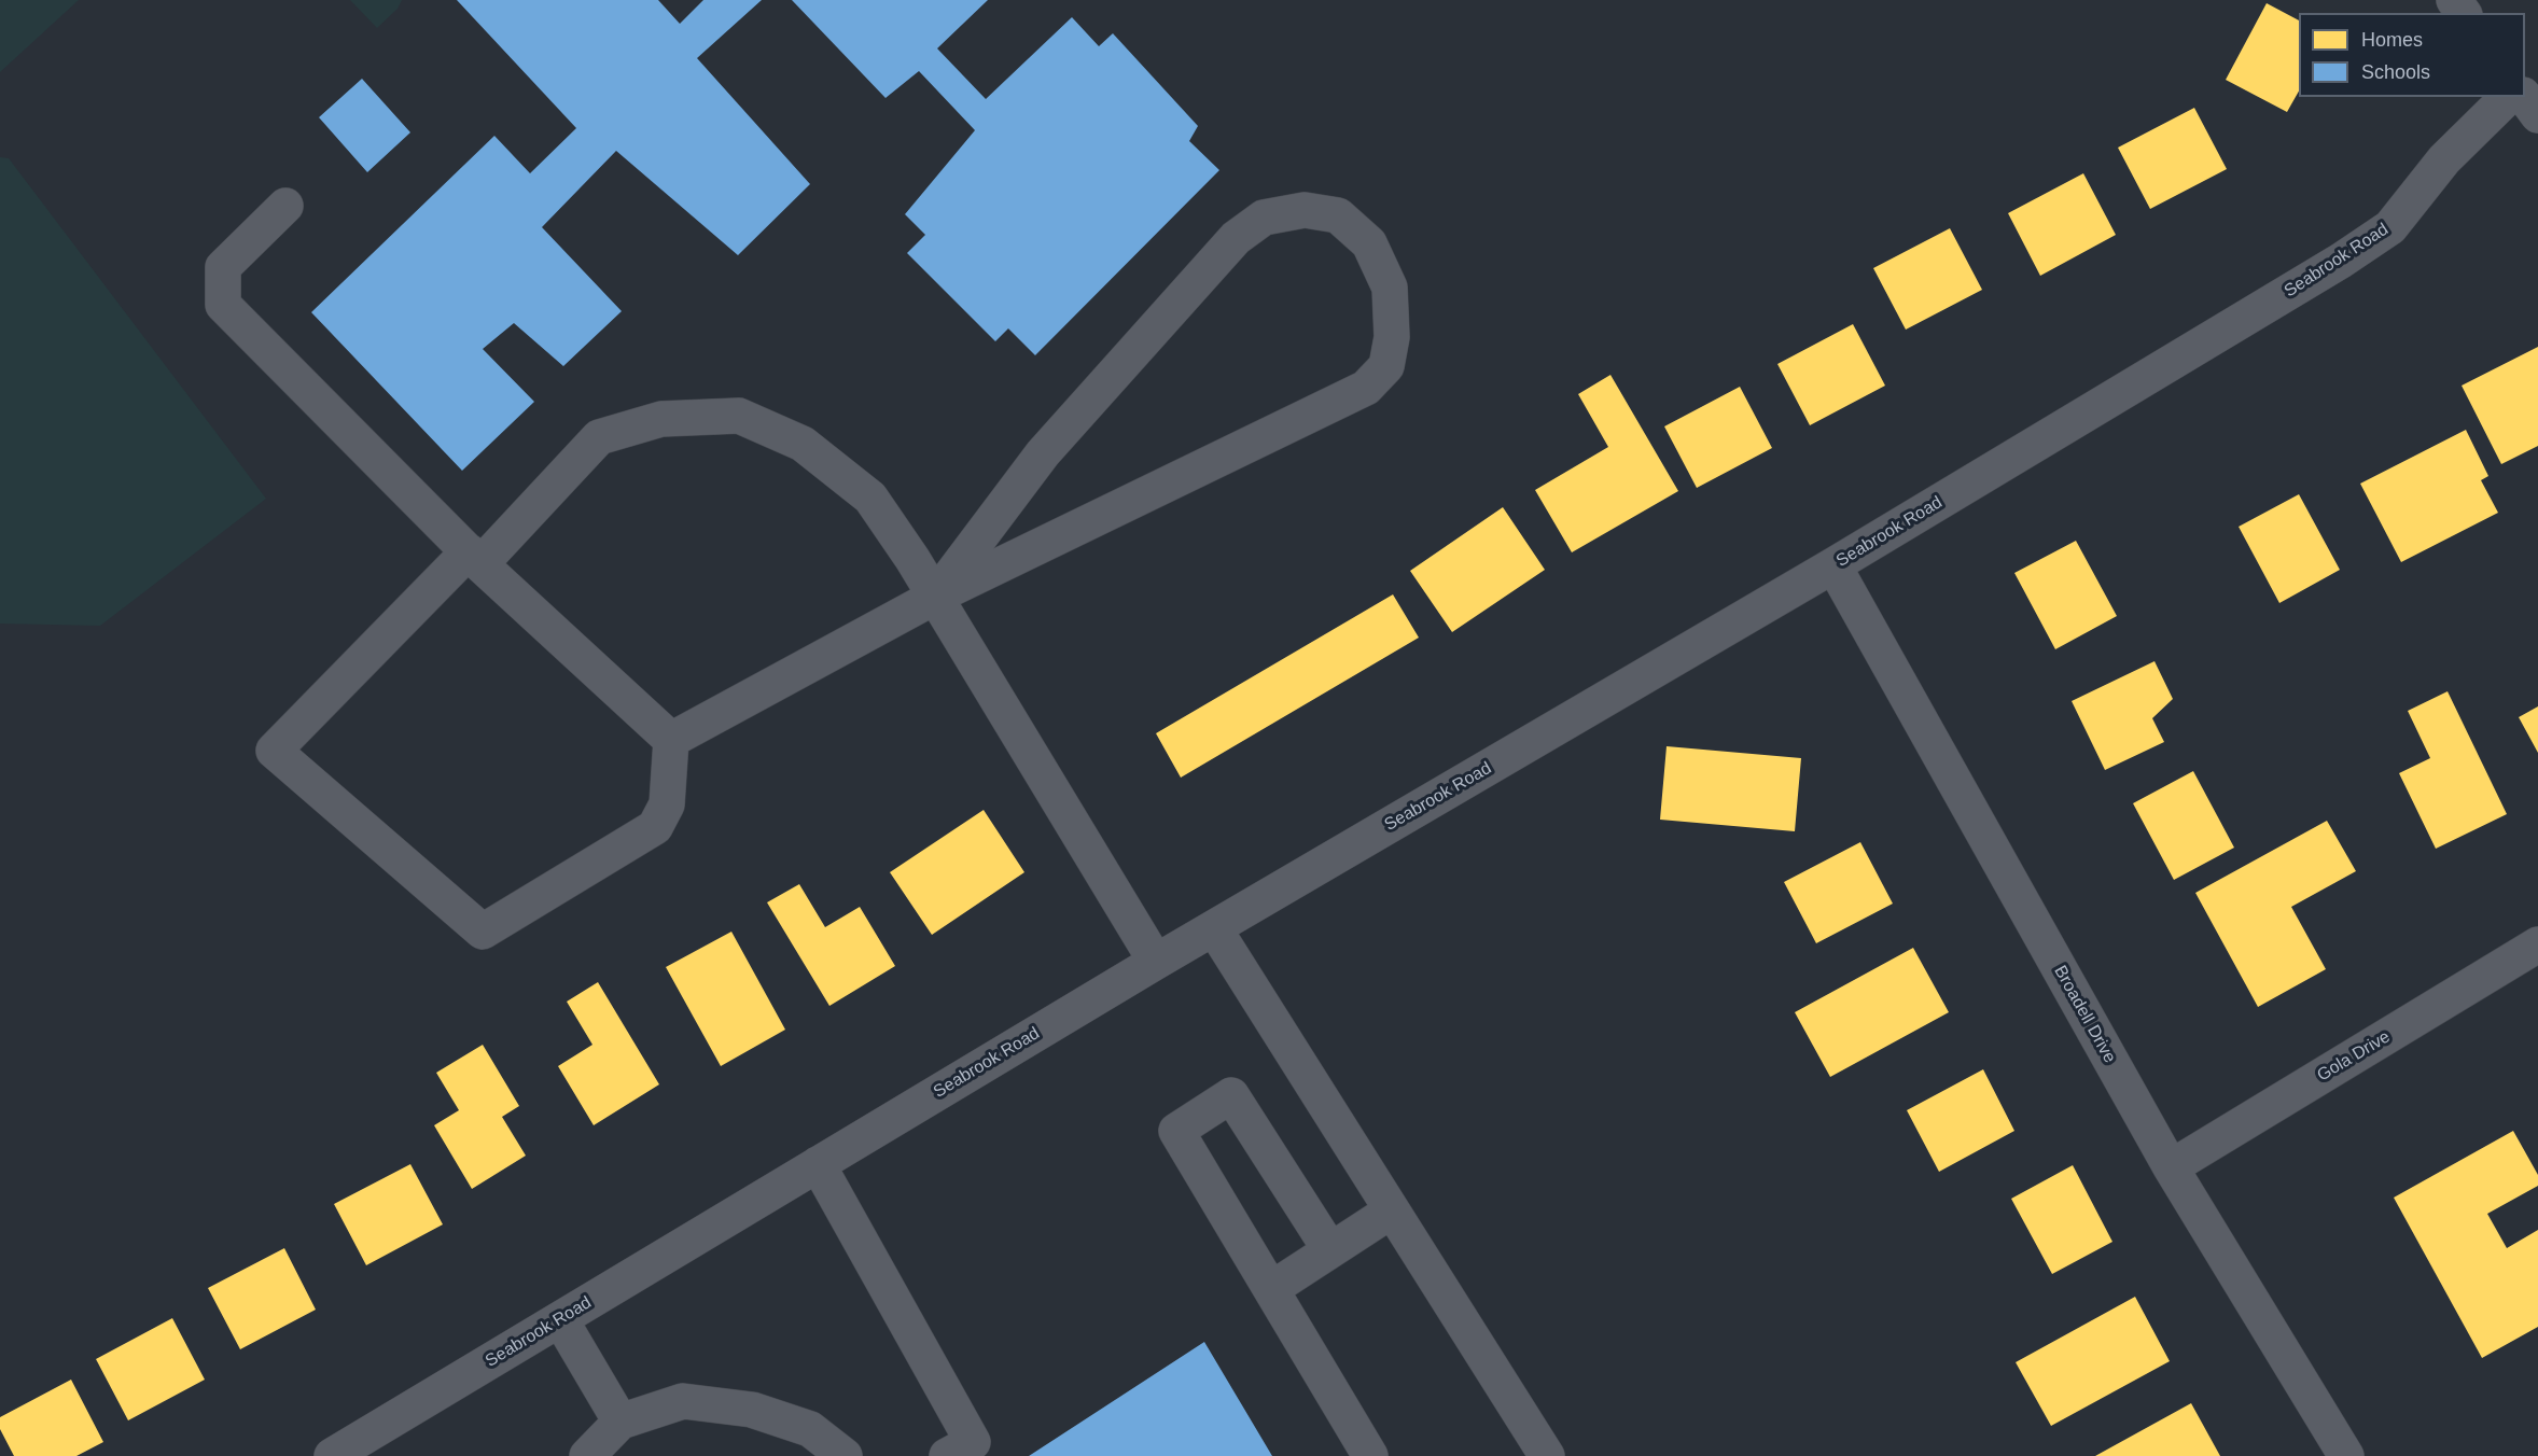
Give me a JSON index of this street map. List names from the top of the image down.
{
  "streets": {
    "street": ["Seabrook Road", "Broadell Drive", "Gola Drive"]
  },
  "crossings": [
    ["Seabrook Road", "Broadell Drive"],
    ["Broadell Drive", "Gola Drive"]
  ],
  "legend": ["Homes", "Schools"]
}
